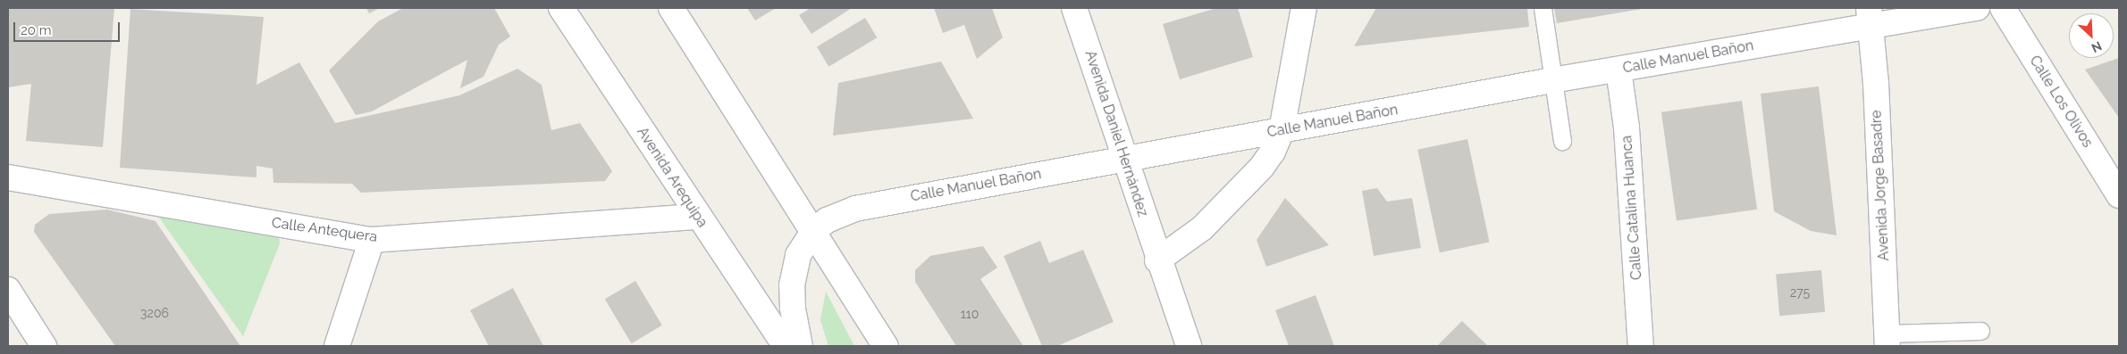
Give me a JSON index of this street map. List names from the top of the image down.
{
  "streets": {
    "street": [
      "Calle Manuel Bañon",
      "Calle Los Olivos",
      "Avenida Daniel Hernández",
      "Avenida Arequipa",
      "Avenida Jorge Basadre",
      "Calle Catalina Huanca",
      "Calle Antequera"
    ]
  },
  "crossings": [
    ["Calle Manuel Bañon", "Avenida Daniel Hernández"],
    ["Calle Manuel Bañon", "Avenida Jorge Basadre"],
    ["Calle Manuel Bañon", "Calle Catalina Huanca"],
    ["Avenida Arequipa", "Calle Antequera"]
  ],
  "house_numbers": ["275", "3206", "110"],
  "scale_bar": "20 m",
  "north": "bottom right"
}
